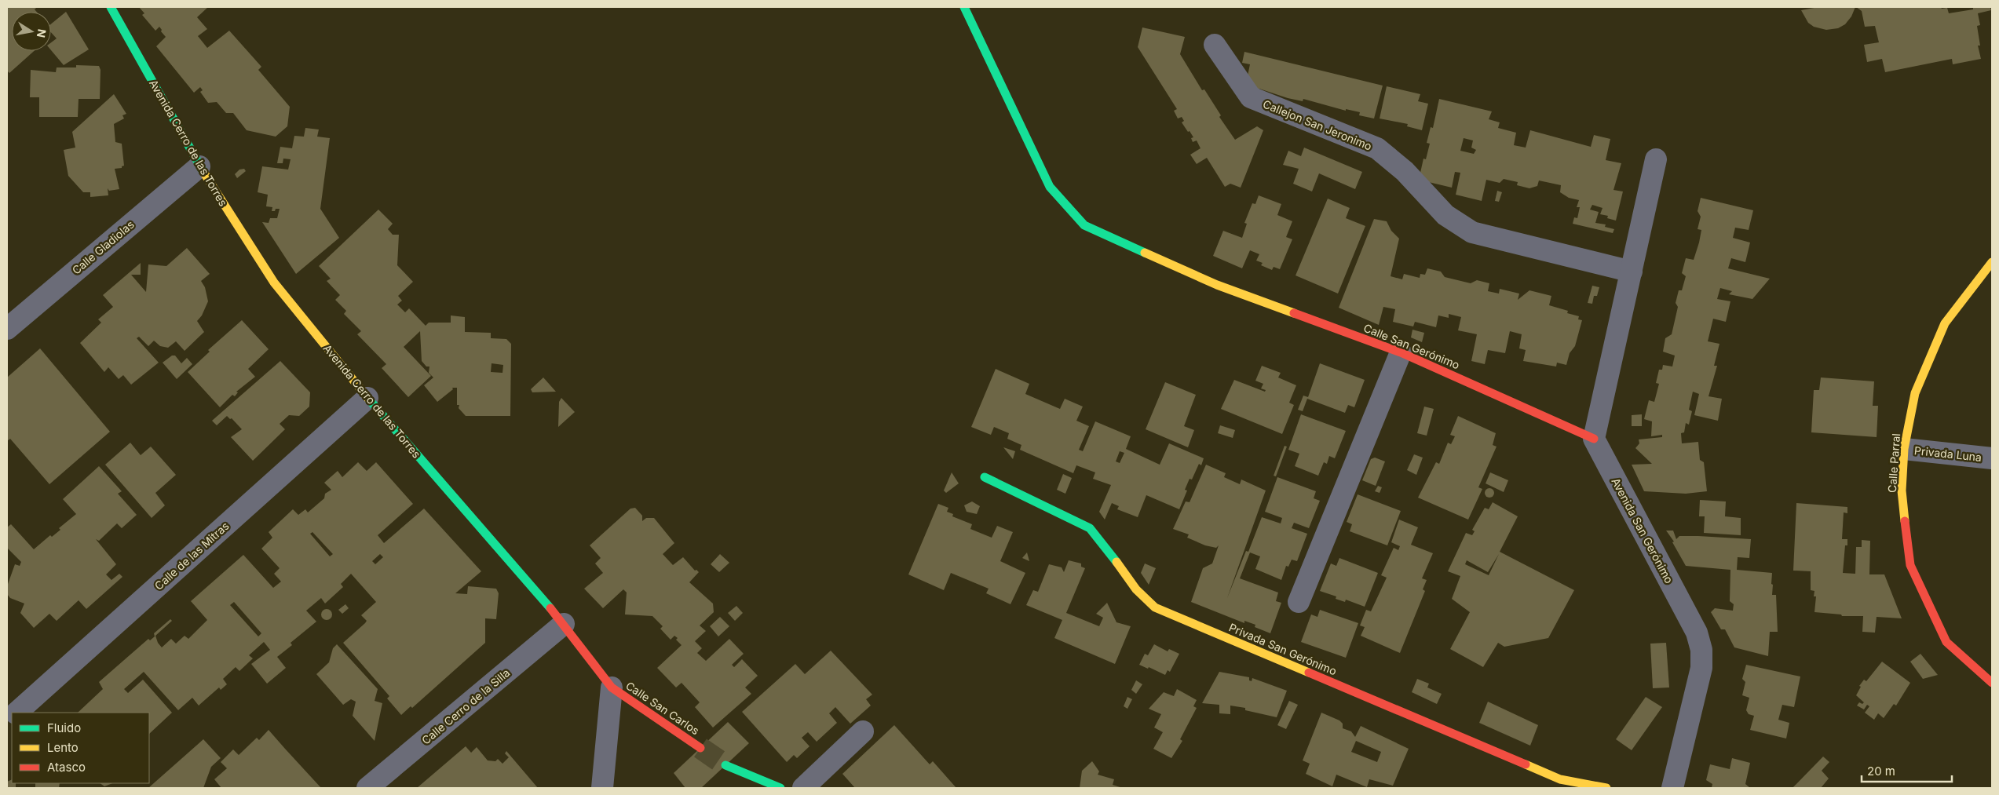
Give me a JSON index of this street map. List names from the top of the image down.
{
  "streets": {
    "street": [
      "Callejon San Jeronimo",
      "Avenida Cerro de las Torres",
      "Calle Gladiolas",
      "Calle San Gerónimo",
      "Privada Luna",
      "Calle Parral",
      "Avenida San Gerónimo",
      "Calle de las Mitras",
      "Privada San Gerónimo",
      "Calle Cerro de la Silla",
      "Calle San Carlos"
    ]
  },
  "crossings": [
    ["Avenida Cerro de las Torres", "Calle Gladiolas"],
    ["Avenida Cerro de las Torres", "Calle de las Mitras"],
    ["Avenida Cerro de las Torres", "Calle Cerro de la Silla"],
    ["Avenida Cerro de las Torres", "Calle San Carlos"],
    ["Calle San Gerónimo", "Avenida San Gerónimo"],
    ["Privada Luna", "Calle Parral"]
  ],
  "legend": ["Fluido", "Lento", "Atasco"],
  "scale_bar": "20 m",
  "north": "right"
}
